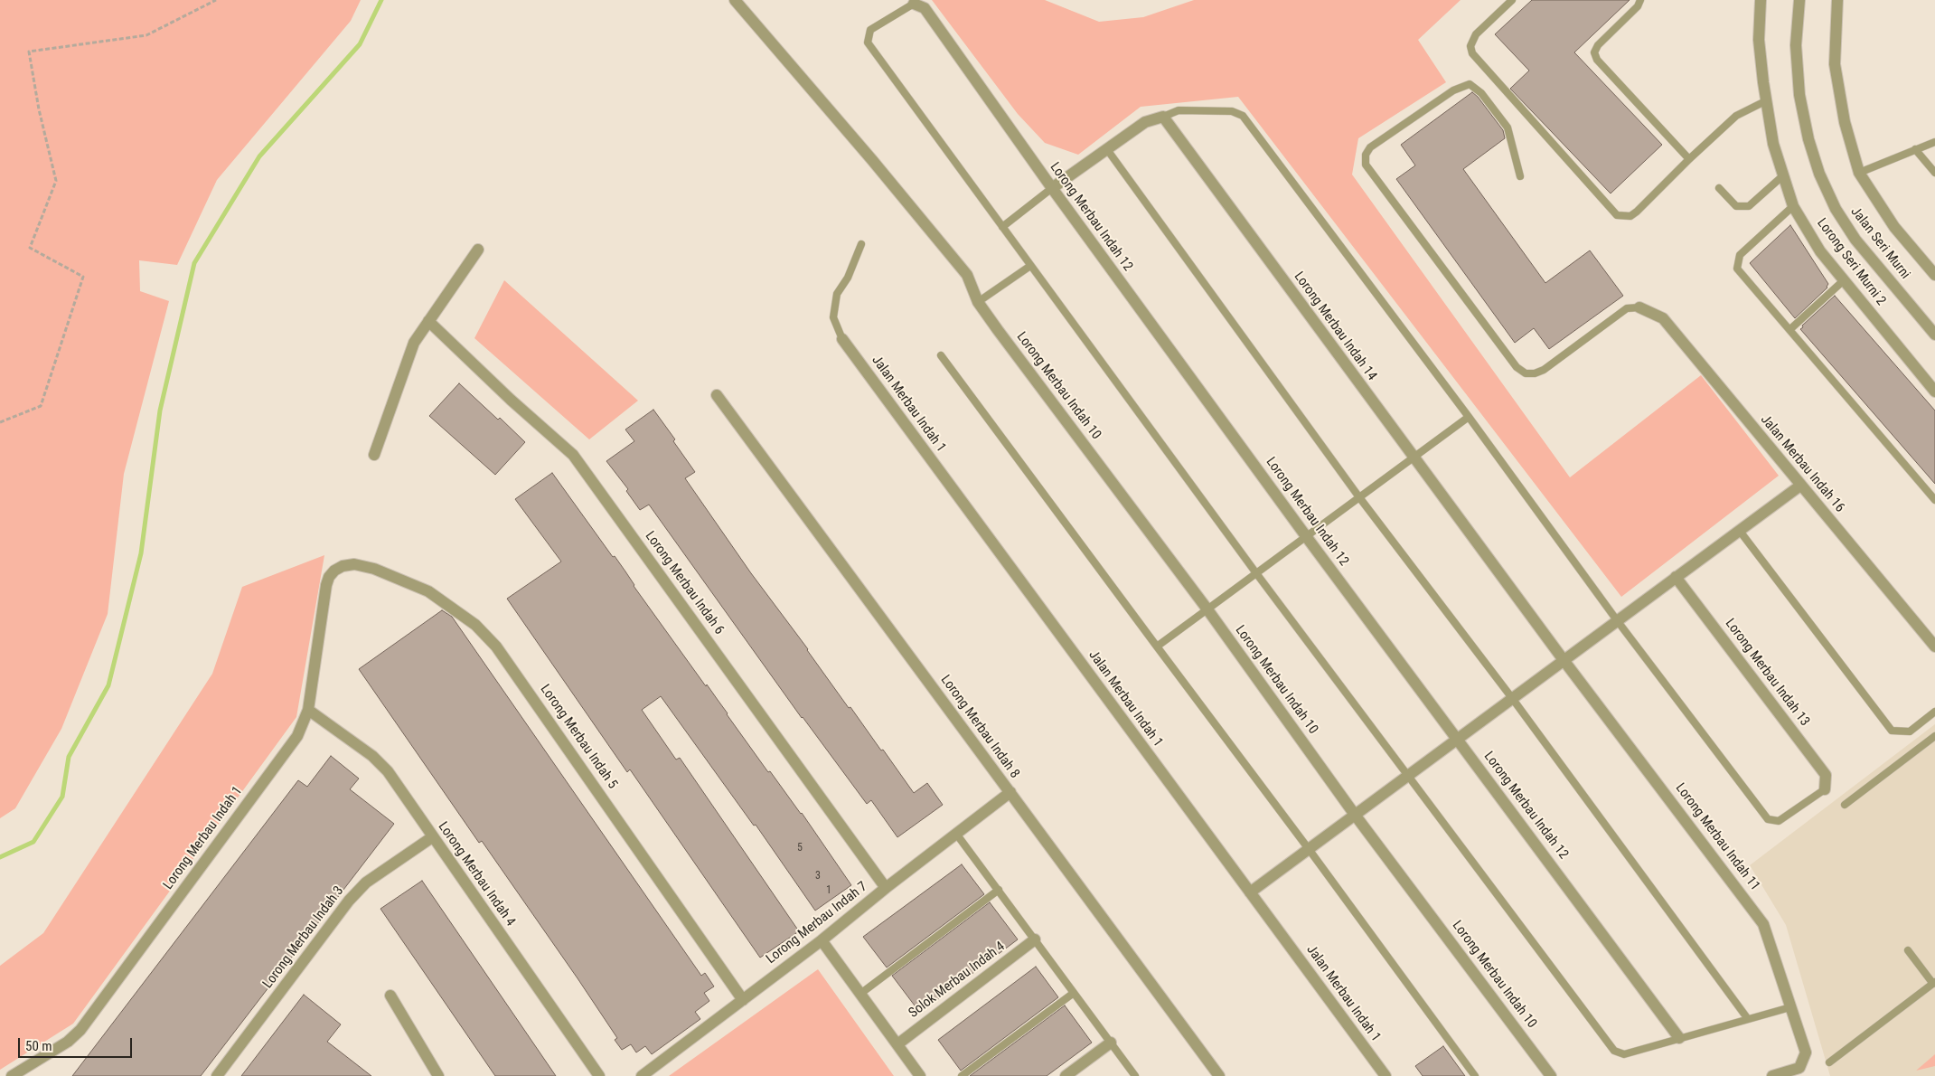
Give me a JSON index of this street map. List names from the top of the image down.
{
  "streets": {
    "street": [
      "Lorong Merbau Indah 12",
      "Jalan Seri Murni",
      "Lorong Seri Murni 2",
      "Lorong Merbau Indah 14",
      "Lorong Merbau Indah 10",
      "Jalan Merbau Indah 1",
      "Jalan Merbau Indah 16",
      "Lorong Merbau Indah 6",
      "Lorong Merbau Indah 13",
      "Lorong Merbau Indah 8",
      "Lorong Merbau Indah 5",
      "Lorong Merbau Indah 11",
      "Lorong Merbau Indah 1",
      "Lorong Merbau Indah 4",
      "Lorong Merbau Indah 7",
      "Lorong Merbau Indah 3",
      "Solok Merbau Indah 4"
    ]
  },
  "crossings": [
    ["Lorong Merbau Indah 14", "Lorong Merbau Indah 11"],
    ["Lorong Merbau Indah 6", "Lorong Merbau Indah 7"],
    ["Lorong Merbau Indah 8", "Lorong Merbau Indah 7"],
    ["Lorong Merbau Indah 5", "Lorong Merbau Indah 1"],
    ["Lorong Merbau Indah 5", "Lorong Merbau Indah 7"],
    ["Lorong Merbau Indah 1", "Lorong Merbau Indah 4"],
    ["Lorong Merbau Indah 4", "Lorong Merbau Indah 3"]
  ],
  "house_numbers": ["5", "3", "1"],
  "scale_bar": "50 m"
}
